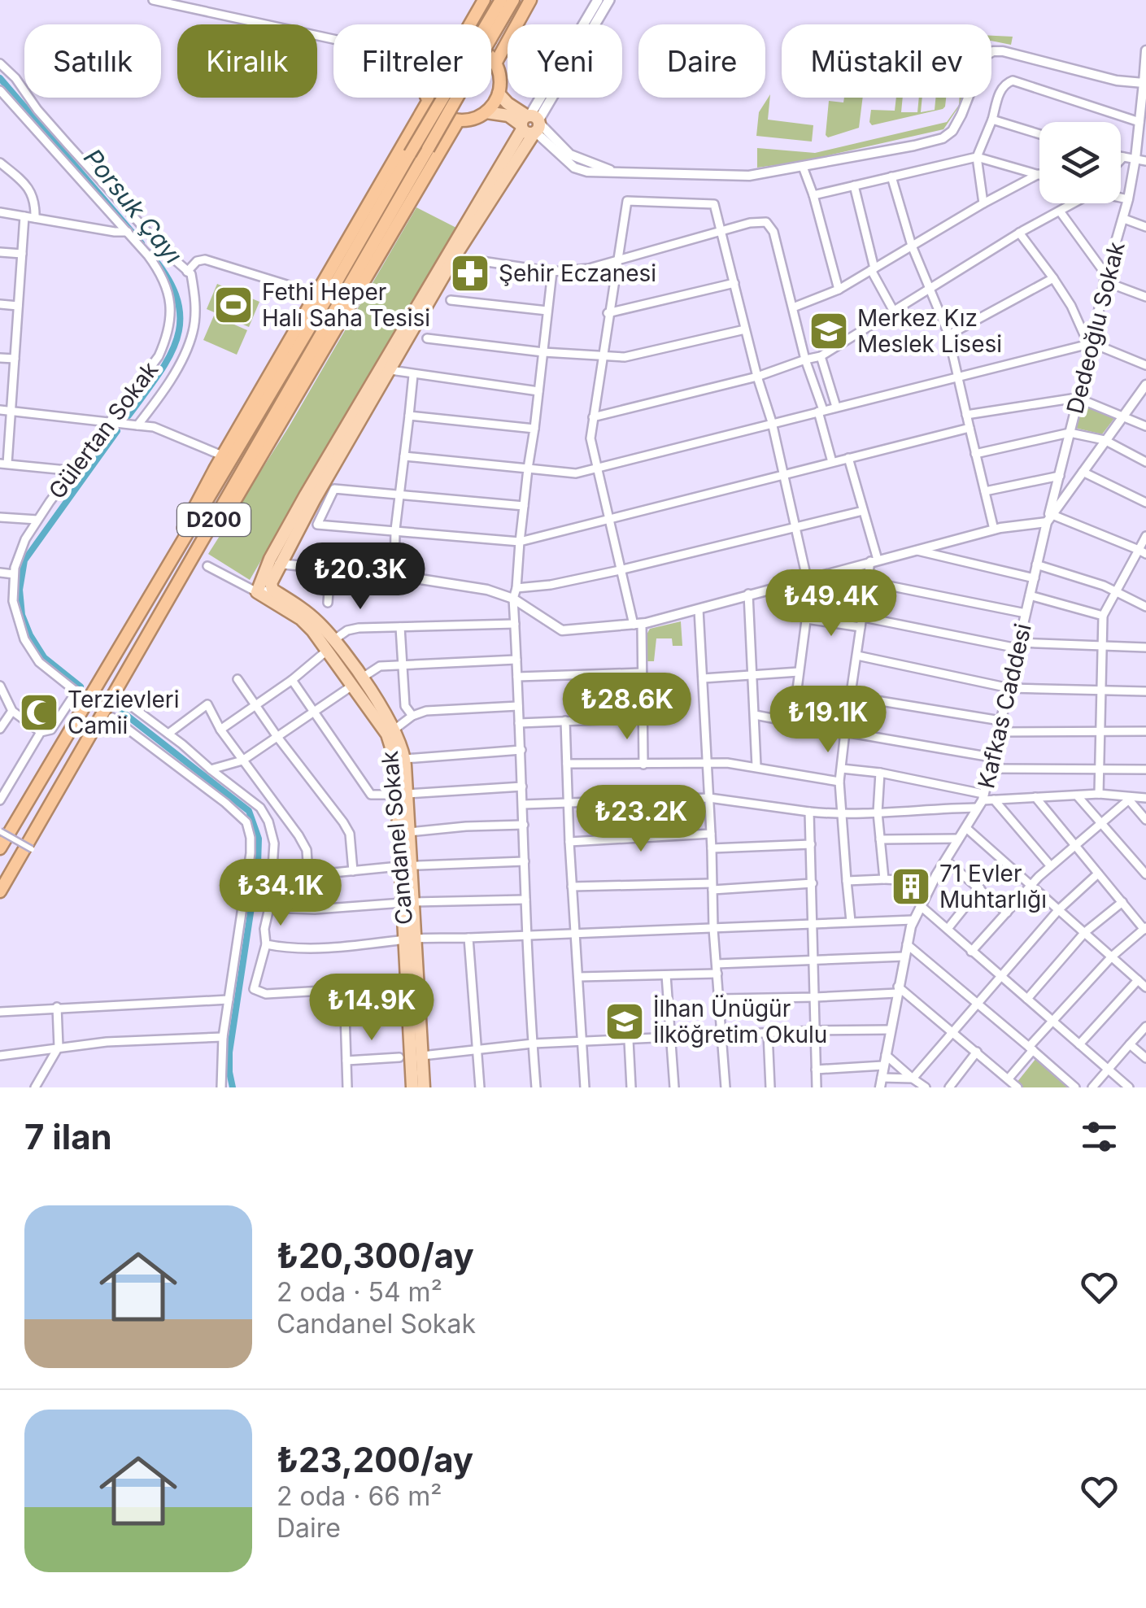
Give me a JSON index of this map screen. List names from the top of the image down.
{
  "streets": {
    "highway": ["D200"],
    "main road": ["Candanel Sokak"],
    "street": ["Dedeoğlu Sokak", "Gülertan Sokak", "Kafkas Caddesi"]
  },
  "crossings": [
    ["Dedeoğlu Sokak", "Kafkas Caddesi"],
    ["Gülertan Sokak", "D200"]
  ],
  "water": ["Porsuk Çayı"],
  "places": {
    "pharmacy": ["Şehir Eczanesi"],
    "sports": ["Fethi Heper Halı Saha Tesisi"],
    "school or university": ["Merkez Kız Meslek Lisesi", "İlhan Ünügür İlköğretim Okulu"],
    "mosque": ["Terzievleri Camii"],
    "building": ["71 Evler Muhtarlığı"]
  },
  "page": {
    "chip": [
      "Satılık",
      "Kiralık",
      "Filtreler",
      "Yeni",
      "Daire",
      "Müstakil ev"
    ],
    "price": [
      "₺20.3K",
      "₺49.4K",
      "₺28.6K",
      "₺19.1K",
      "₺23.2K",
      "₺34.1K",
      "₺14.9K"
    ],
    "heading": "7 ilan",
    "list": [
      {
        "name": "₺20,300/ay",
        "note": "2 oda · 54 m² · Candanel Sokak"
      },
      {
        "name": "₺23,200/ay",
        "note": "2 oda · 66 m² · Daire"
      }
    ]
  }
}
